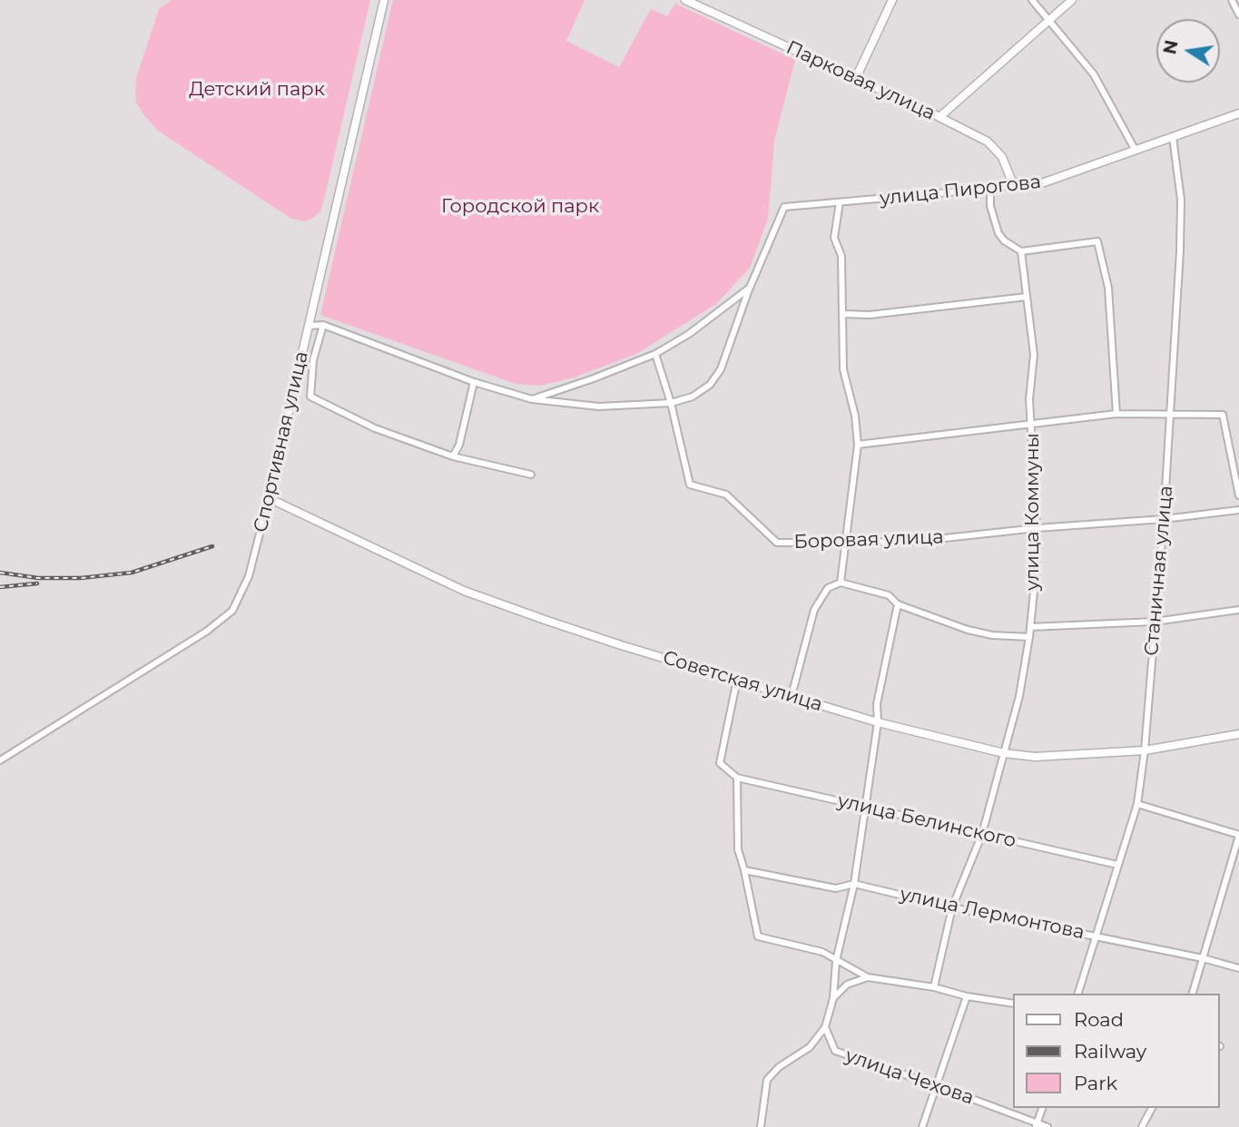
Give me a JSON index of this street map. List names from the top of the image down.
{
  "streets": {
    "street": [
      "Парковая улица",
      "улица Пирогова",
      "Спортивная улица",
      "улица Коммуны",
      "Боровая улица",
      "Станичная улица",
      "Советская улица",
      "улица Белинского",
      "улица Лермонтова",
      "улица Чехова"
    ]
  },
  "crossings": [
    ["Парковая улица", "улица Пирогова"],
    ["улица Пирогова", "Станичная улица"],
    ["Спортивная улица", "Советская улица"],
    ["улица Коммуны", "Боровая улица"],
    ["улица Коммуны", "Советская улица"],
    ["улица Коммуны", "улица Белинского"],
    ["улица Коммуны", "улица Лермонтова"],
    ["Боровая улица", "Станичная улица"],
    ["Станичная улица", "Советская улица"],
    ["Станичная улица", "улица Белинского"],
    ["Станичная улица", "улица Лермонтова"]
  ],
  "parks": ["Детский парк", "Городской парк"],
  "legend": ["Road", "Railway", "Park"],
  "north": "left"
}
